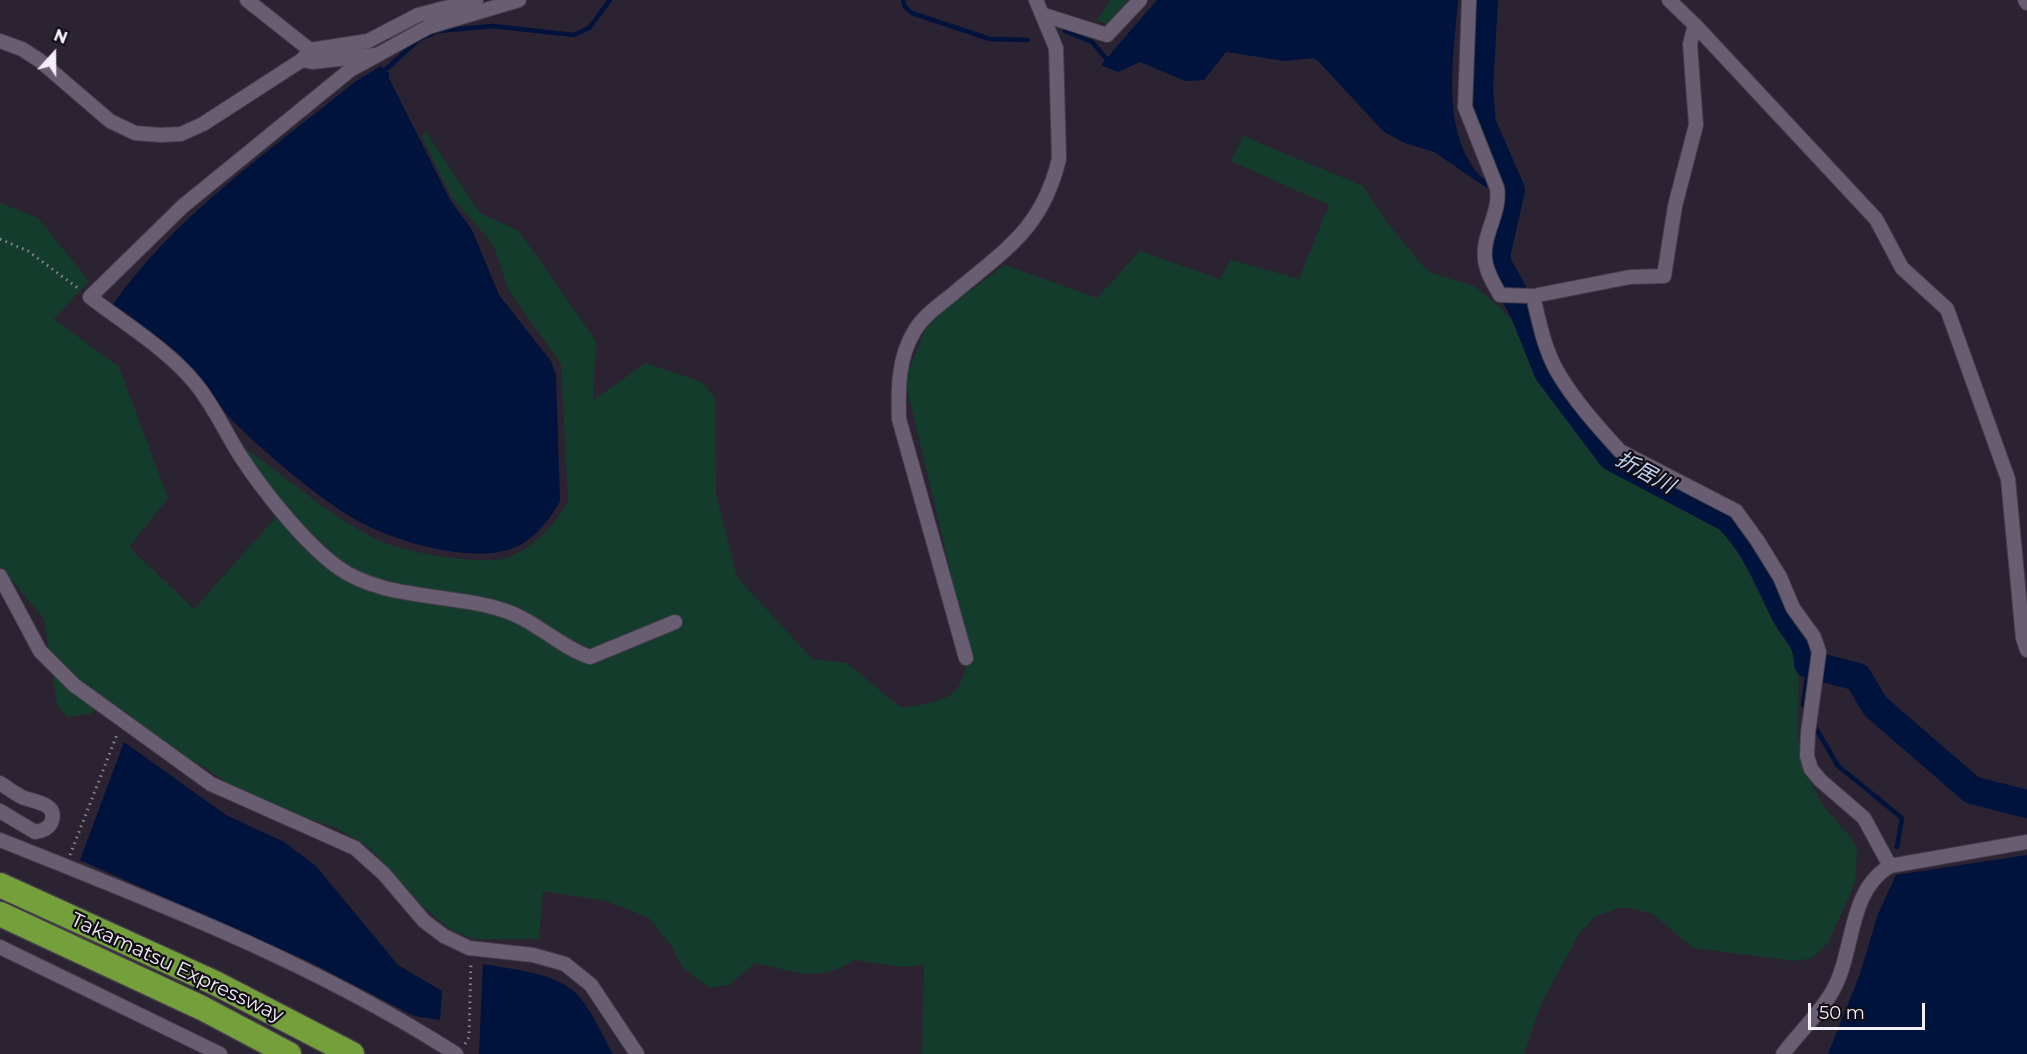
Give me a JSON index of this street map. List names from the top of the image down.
{
  "streets": {
    "highway": ["Takamatsu Expressway"]
  },
  "water": ["折居川"],
  "scale_bar": "50 m",
  "north": "top"
}
